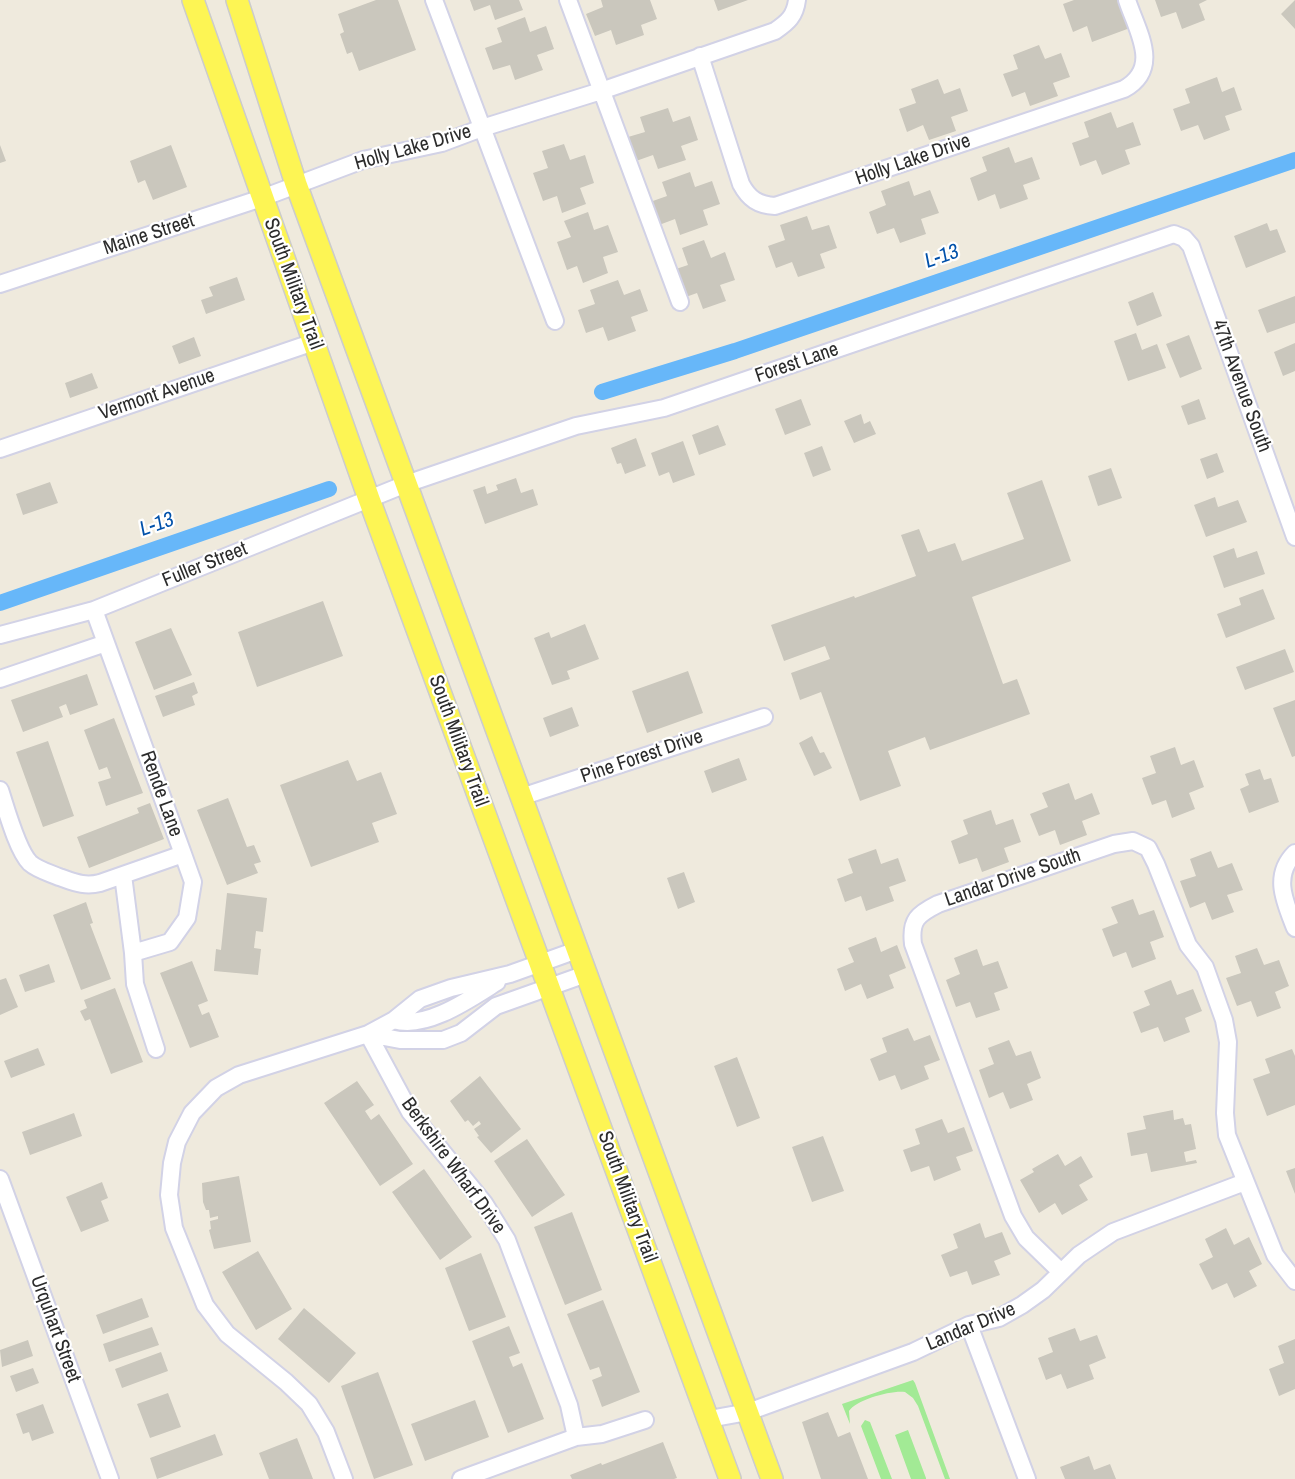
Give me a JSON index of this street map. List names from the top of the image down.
{
  "streets": {
    "main road": ["South Military Trail"],
    "street": [
      "Holly Lake Drive",
      "Maine Street",
      "Forest Lane",
      "47th Avenue South",
      "Vermont Avenue",
      "Fuller Street",
      "Pine Forest Drive",
      "Rende Lane",
      "Landar Drive South",
      "Berkshire Wharf Drive",
      "Landar Drive",
      "Urquhart Street"
    ]
  },
  "crossings": [
    ["Holly Lake Drive", "Maine Street"],
    ["Holly Lake Drive", "South Military Trail"],
    ["Maine Street", "South Military Trail"],
    ["South Military Trail", "Forest Lane"],
    ["South Military Trail", "Vermont Avenue"],
    ["South Military Trail", "Fuller Street"],
    ["South Military Trail", "Pine Forest Drive"],
    ["South Military Trail", "Landar Drive"],
    ["Forest Lane", "47th Avenue South"],
    ["Forest Lane", "Fuller Street"],
    ["Fuller Street", "Rende Lane"],
    ["Landar Drive South", "Landar Drive"]
  ],
  "water": ["L-13"]
}
